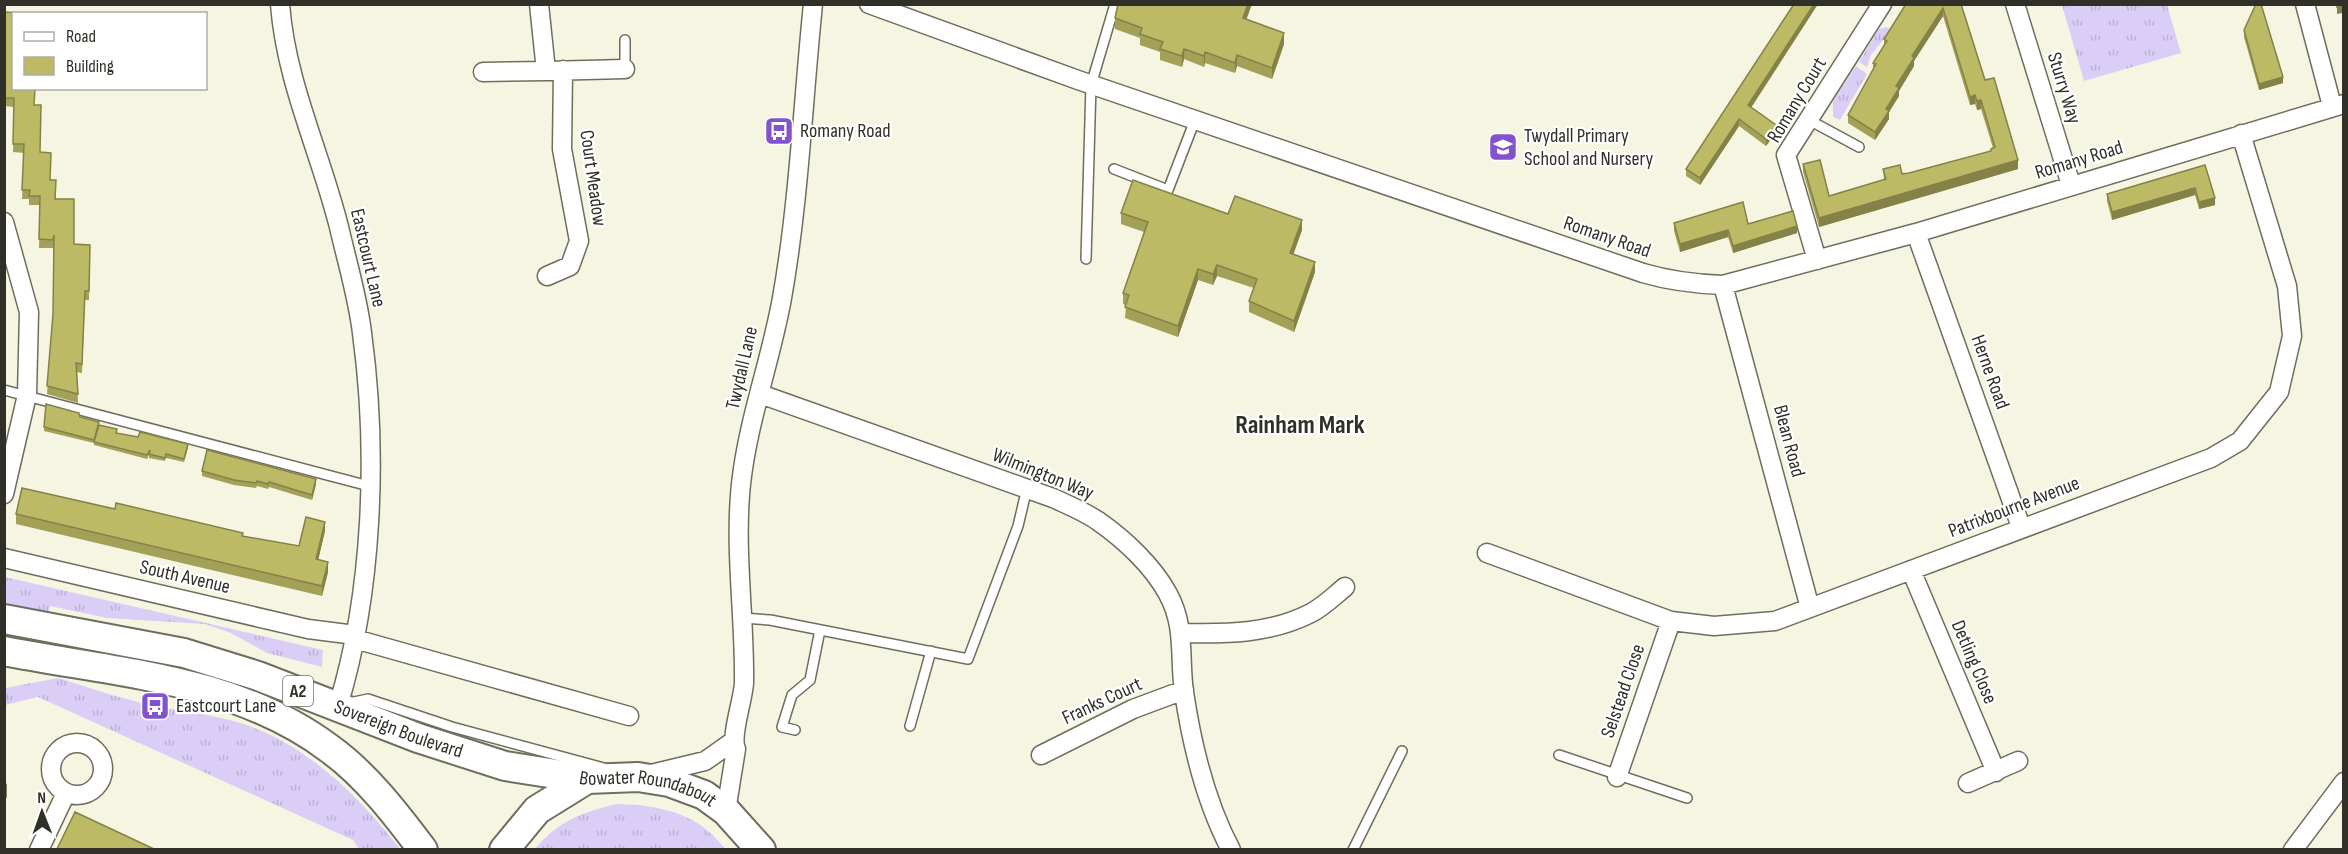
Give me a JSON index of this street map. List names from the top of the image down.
{
  "streets": {
    "main road": ["A2", "Sovereign Boulevard", "Bowater Roundabout"],
    "street": [
      "Sturry Way",
      "Romany Court",
      "Romany Road",
      "Court Meadow",
      "Eastcourt Lane",
      "Twydall Lane",
      "Herne Road",
      "Blean Road",
      "Wilmington Way",
      "Patrixbourne Avenue",
      "South Avenue",
      "Detling Close",
      "Selstead Close",
      "Franks Court"
    ]
  },
  "crossings": [
    ["Sturry Way", "Romany Road"],
    ["Romany Court", "Romany Road"],
    ["Romany Road", "Herne Road"],
    ["Romany Road", "Blean Road"],
    ["Romany Road", "Patrixbourne Avenue"],
    ["Eastcourt Lane", "South Avenue"],
    ["Eastcourt Lane", "Sovereign Boulevard"],
    ["Twydall Lane", "Wilmington Way"],
    ["Twydall Lane", "Bowater Roundabout"],
    ["Herne Road", "Patrixbourne Avenue"],
    ["Blean Road", "Patrixbourne Avenue"],
    ["Wilmington Way", "Franks Court"],
    ["Patrixbourne Avenue", "Detling Close"],
    ["Patrixbourne Avenue", "Selstead Close"],
    ["Sovereign Boulevard", "Bowater Roundabout"]
  ],
  "districts": ["Rainham Mark"],
  "places": {
    "bus stop": ["Romany Road", "Eastcourt Lane"],
    "school or university": ["Twydall Primary School and Nursery"]
  },
  "legend": ["Road", "Building"],
  "north": "top"
}
